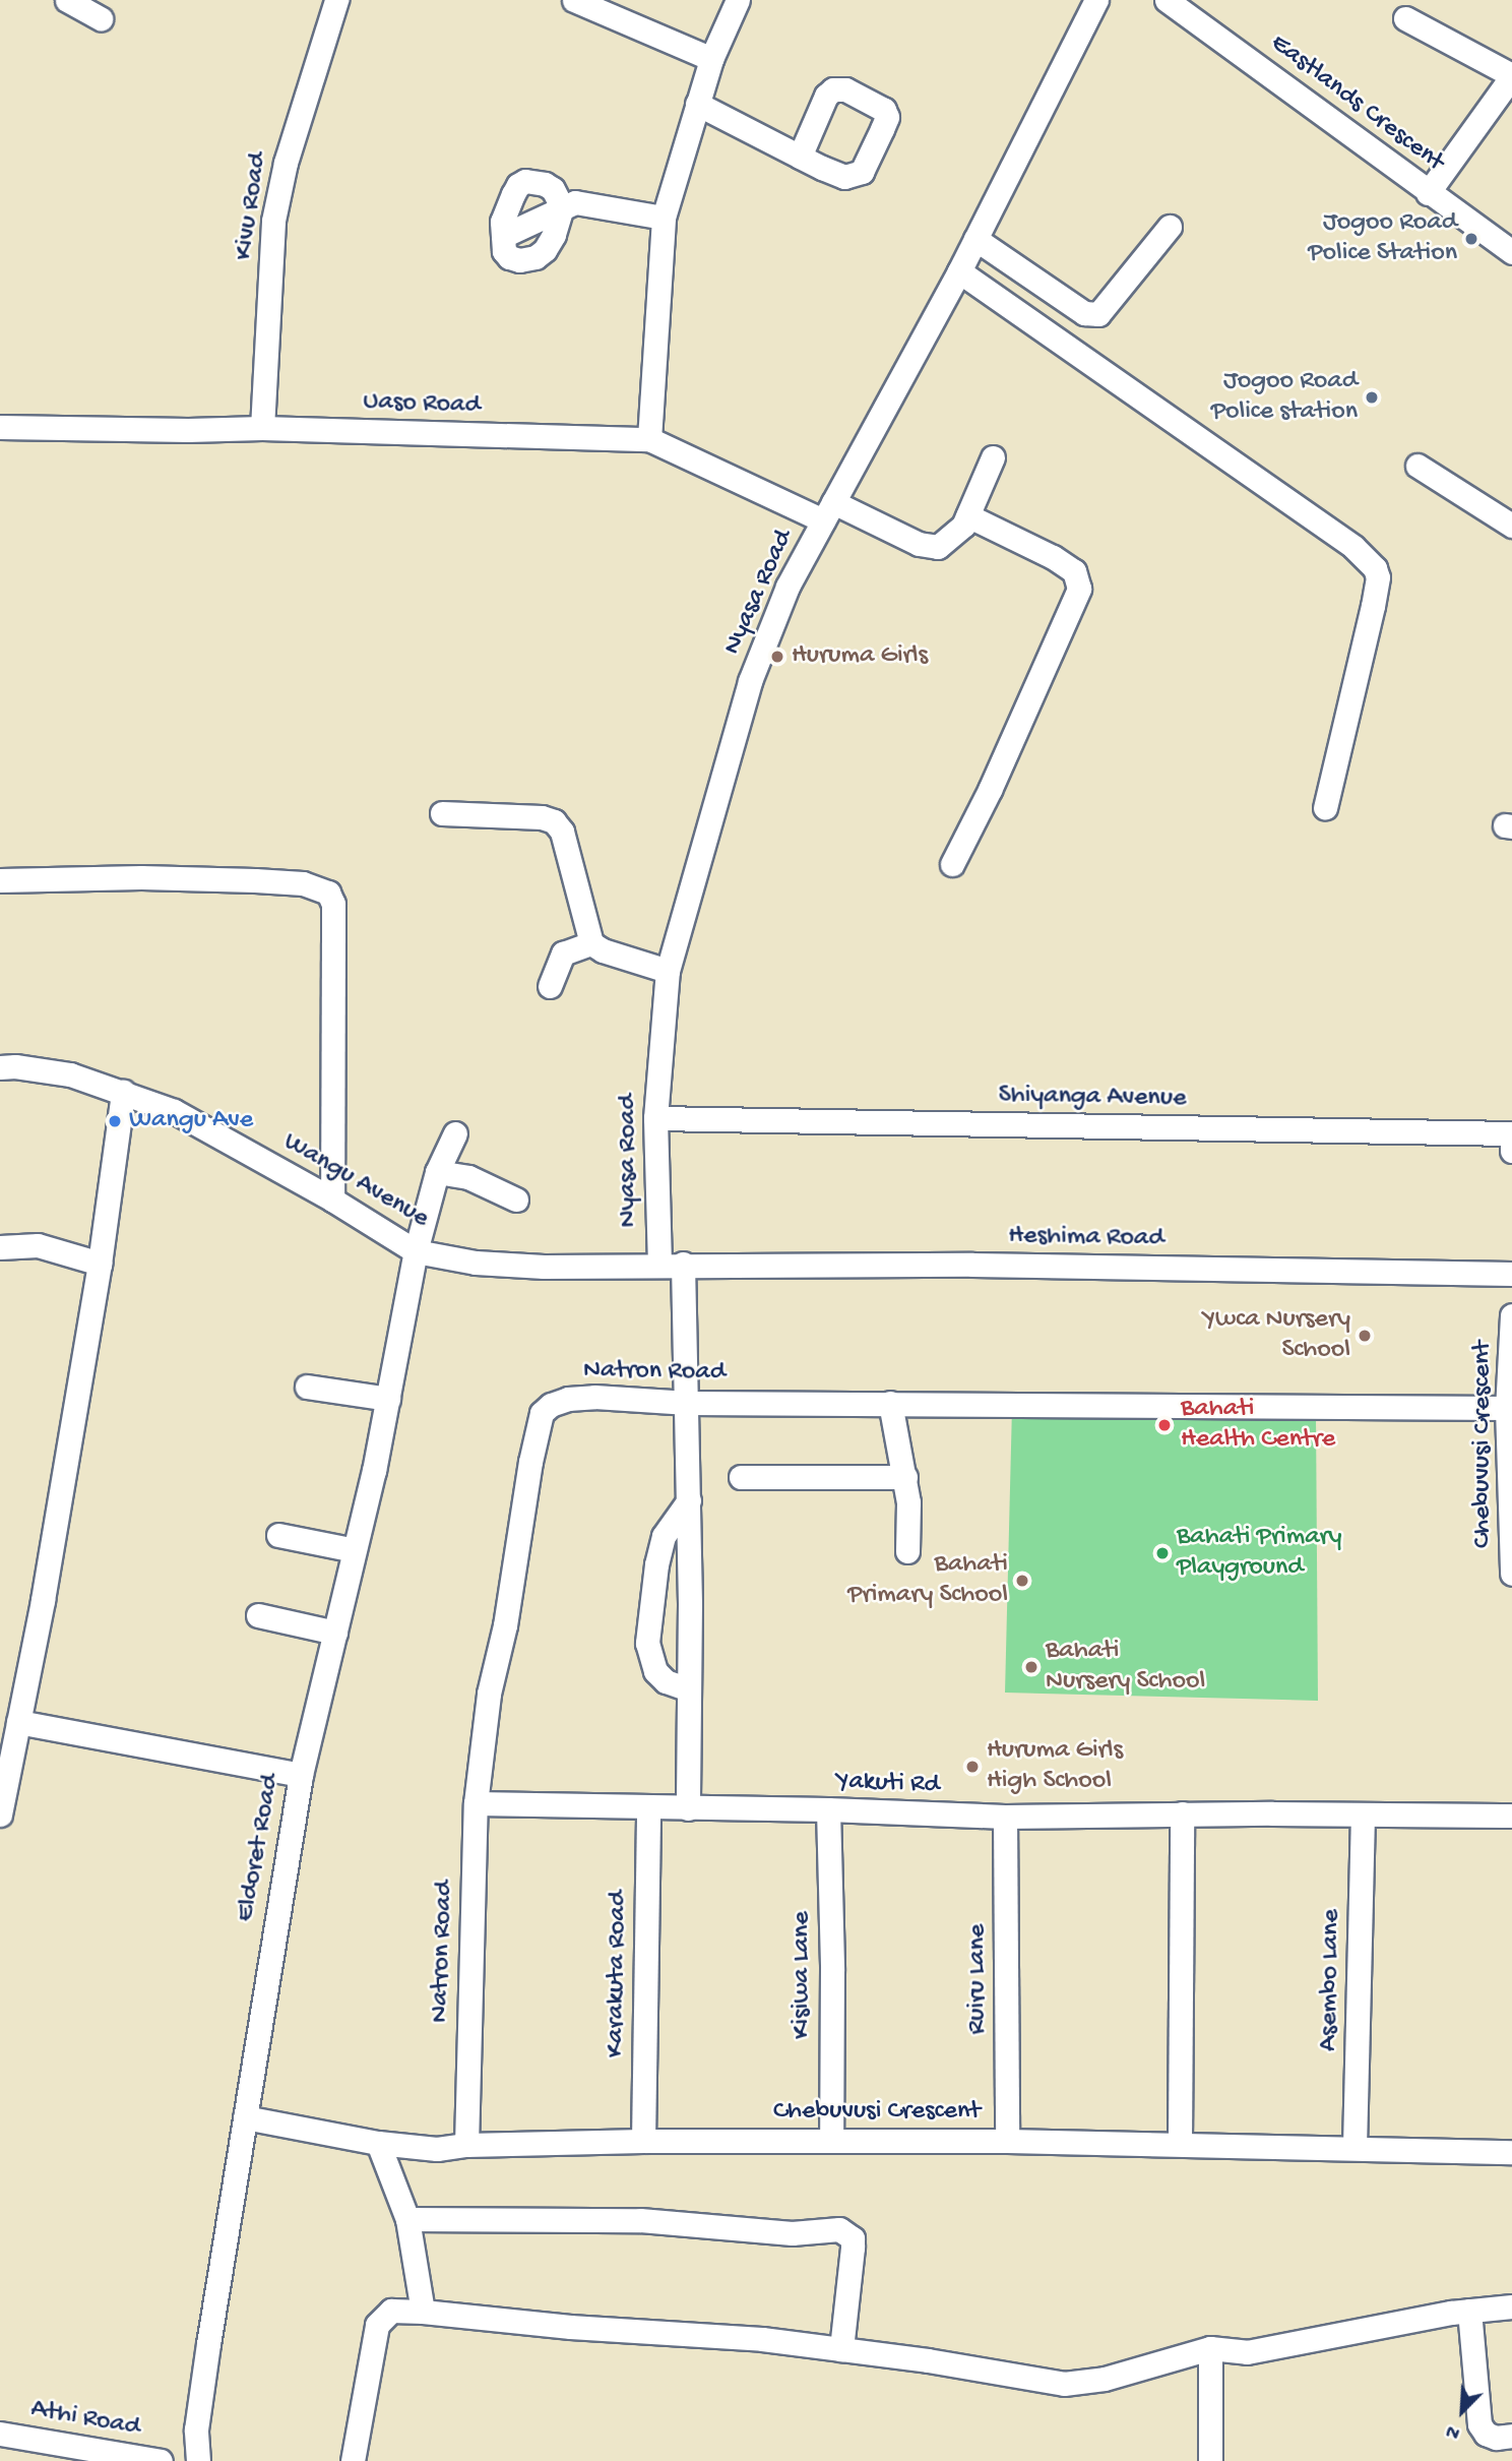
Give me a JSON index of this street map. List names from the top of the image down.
{
  "streets": {
    "street": [
      "Eastlands Crescent",
      "Kivu Road",
      "Uaso Road",
      "Nyasa Road",
      "Shiyanga Avenue",
      "Wangu Avenue",
      "Heshima Road",
      "Natron Road",
      "Chebuvusi Crescent",
      "Yakuti Rd",
      "Eldoret Road",
      "Karakuta Road",
      "Kisiwa Lane",
      "Ruiru Lane",
      "Asembo Lane",
      "Athi Road"
    ]
  },
  "crossings": [
    ["Kivu Road", "Uaso Road"],
    ["Uaso Road", "Nyasa Road"],
    ["Nyasa Road", "Shiyanga Avenue"],
    ["Nyasa Road", "Wangu Avenue"],
    ["Nyasa Road", "Heshima Road"],
    ["Wangu Avenue", "Heshima Road"],
    ["Wangu Avenue", "Eldoret Road"],
    ["Natron Road", "Chebuvusi Crescent"],
    ["Natron Road", "Yakuti Rd"],
    ["Chebuvusi Crescent", "Eldoret Road"],
    ["Chebuvusi Crescent", "Karakuta Road"],
    ["Chebuvusi Crescent", "Kisiwa Lane"],
    ["Chebuvusi Crescent", "Ruiru Lane"],
    ["Chebuvusi Crescent", "Asembo Lane"],
    ["Yakuti Rd", "Karakuta Road"],
    ["Yakuti Rd", "Kisiwa Lane"],
    ["Yakuti Rd", "Ruiru Lane"],
    ["Yakuti Rd", "Asembo Lane"]
  ],
  "places": [
    "Jogoo Road Police Station",
    "Jogoo Road Police station",
    "Huruma Girls",
    "Wangu Ave",
    "Ywca Nursery School",
    "Bahati Health Centre",
    "Bahati Primary Playground",
    "Bahati Primary School",
    "Bahati Nursery School",
    "Huruma Girls High School"
  ],
  "north": "bottom left"
}
